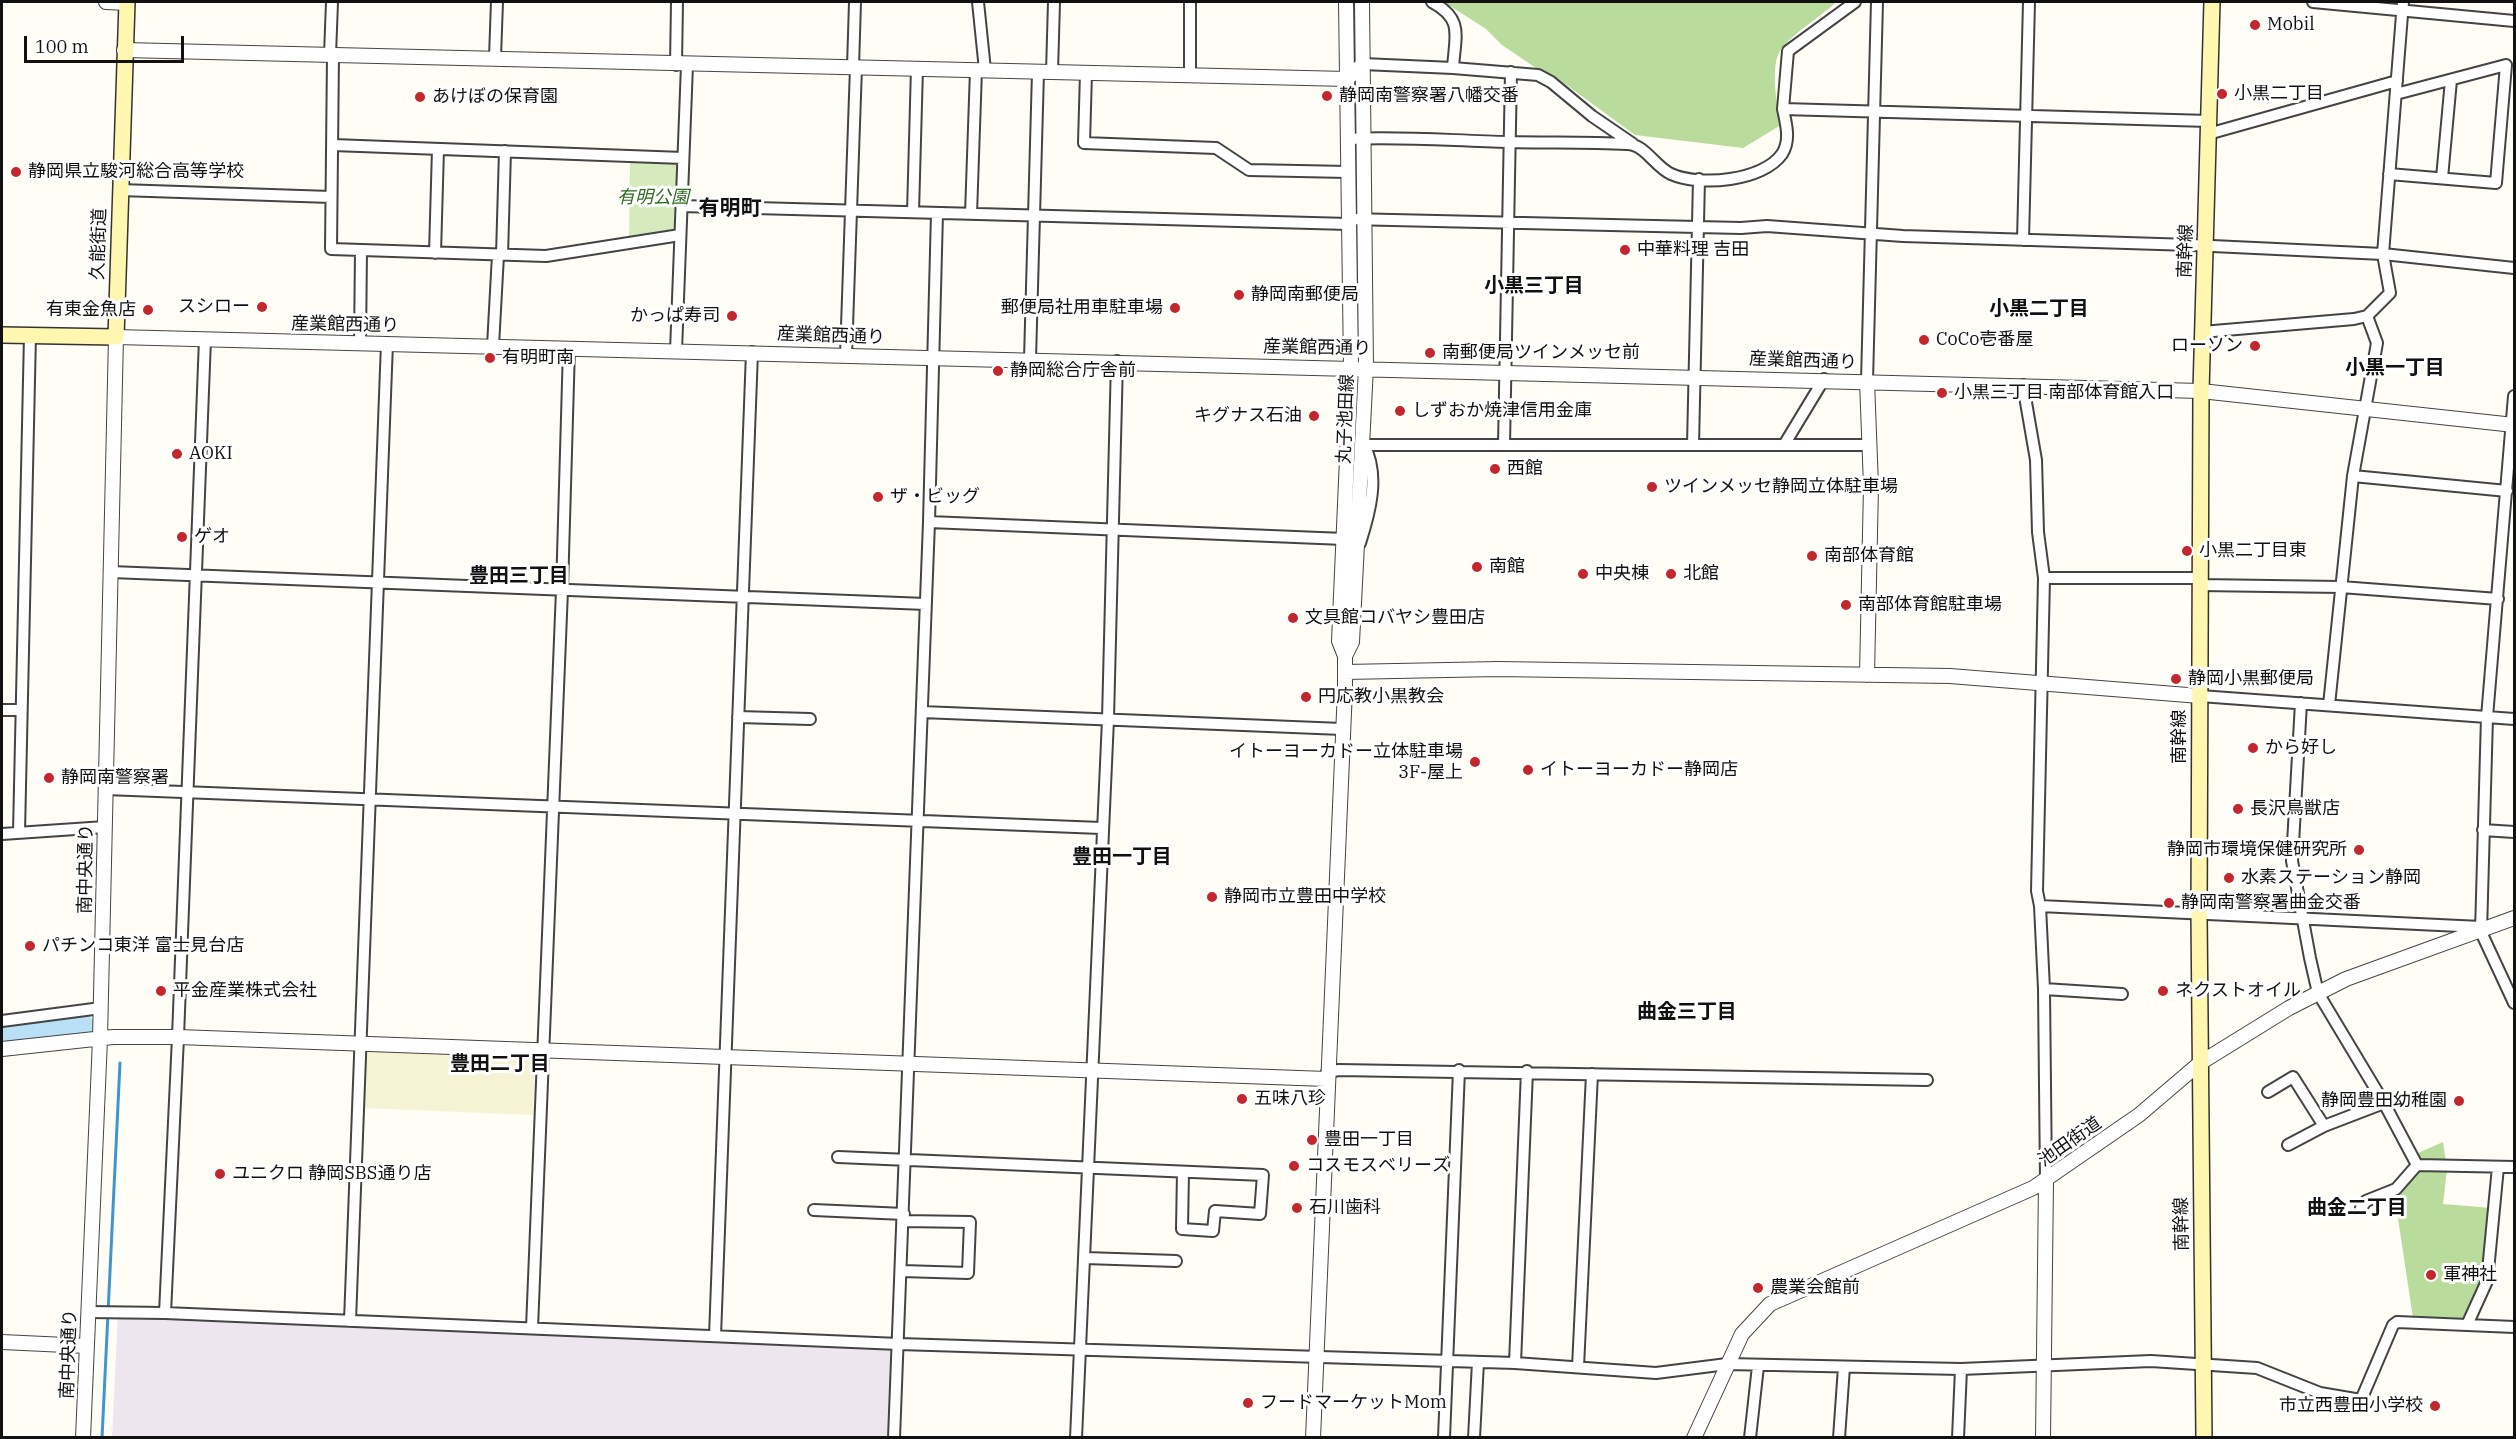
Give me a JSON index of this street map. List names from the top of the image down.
{
  "streets": {
    "main road": ["久能街道", "南幹線"],
    "street": [
      "産業館西通り",
      "丸子池田線",
      "南中央通り",
      "池田街道"
    ]
  },
  "crossings": [
    ["久能街道", "産業館西通り"],
    ["久能街道", "南中央通り"],
    ["南幹線", "産業館西通り"],
    ["南幹線", "池田街道"],
    ["産業館西通り", "丸子池田線"],
    ["産業館西通り", "南中央通り"]
  ],
  "districts": [
    "有明町",
    "小黒三丁目",
    "小黒二丁目",
    "小黒一丁目",
    "豊田三丁目",
    "豊田一丁目",
    "曲金三丁目",
    "豊田二丁目",
    "曲金二丁目"
  ],
  "parks": ["有明公園"],
  "places": [
    "Mobil",
    "小黒二丁目",
    "静岡南警察署八幡交番",
    "あけぼの保育園",
    "静岡県立駿河総合高等学校",
    "中華料理 吉田",
    "静岡南郵便局",
    "スシロー",
    "郵便局社用車駐車場",
    "有東金魚店",
    "かっぱ寿司",
    "CoCo壱番屋",
    "ローソン",
    "南郵便局ツインメッセ前",
    "有明町南",
    "静岡総合庁舎前",
    "小黒三丁目 南部体育館入口",
    "しずおか焼津信用金庫",
    "キグナス石油",
    "AOKI",
    "西館",
    "ツインメッセ静岡立体駐車場",
    "ザ・ビッグ",
    "ゲオ",
    "小黒二丁目東",
    "南部体育館",
    "南館",
    "中央棟",
    "北館",
    "南部体育館駐車場",
    "文具館コバヤシ豊田店",
    "静岡小黒郵便局",
    "円応教小黒教会",
    "から好し",
    "イトーヨーカドー立体駐車場 3F-屋上",
    "イトーヨーカドー静岡店",
    "静岡南警察署",
    "長沢鳥獣店",
    "静岡市環境保健研究所",
    "水素ステーション静岡",
    "静岡市立豊田中学校",
    "静岡南警察署曲金交番",
    "パチンコ東洋 富士見台店",
    "平金産業株式会社",
    "ネクストオイル",
    "五味八珍",
    "静岡豊田幼稚園",
    "豊田一丁目",
    "コスモスベリーズ",
    "ユニクロ 静岡SBS通り店",
    "石川歯科",
    "軍神社",
    "農業会館前",
    "フードマーケットMom",
    "市立西豊田小学校"
  ],
  "scale_bar": "100 m"
}
